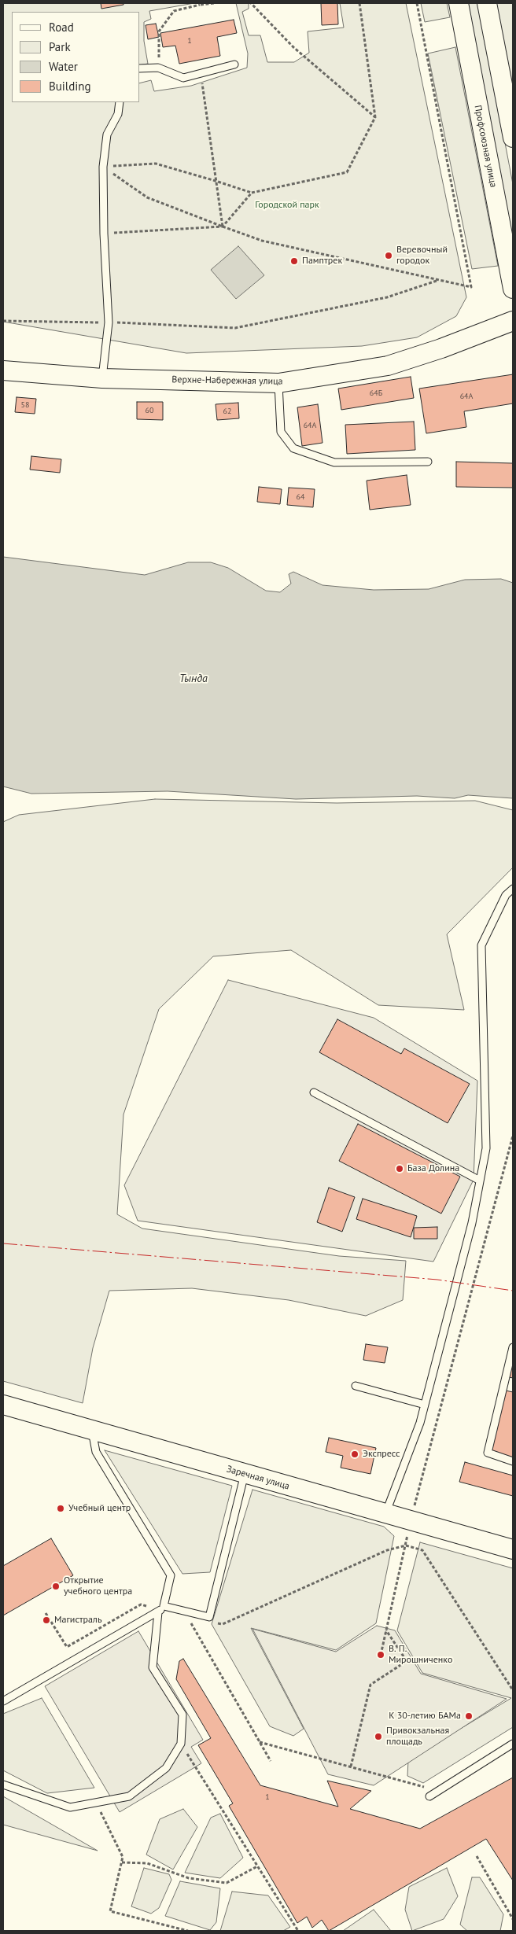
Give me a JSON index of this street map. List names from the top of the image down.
{
  "streets": {
    "street": ["Профсоюзная улица", "Верхне-Набережная улица", "Заречная улица"]
  },
  "water": ["Тында"],
  "parks": ["Городской парк"],
  "places": [
    "Веревочный городок",
    "Памптрек",
    "База Долина",
    "Экспресс",
    "Учебный центр",
    "Открытие учебного центра",
    "Магистраль",
    "В. П. Мирошниченко",
    "К 30-летию БАМа",
    "Привокзальная площадь"
  ],
  "house_numbers": [
    "1",
    "64Б",
    "64А",
    "58",
    "60",
    "62",
    "64А",
    "64",
    "1"
  ],
  "legend": [
    "Road",
    "Park",
    "Water",
    "Building"
  ]
}
